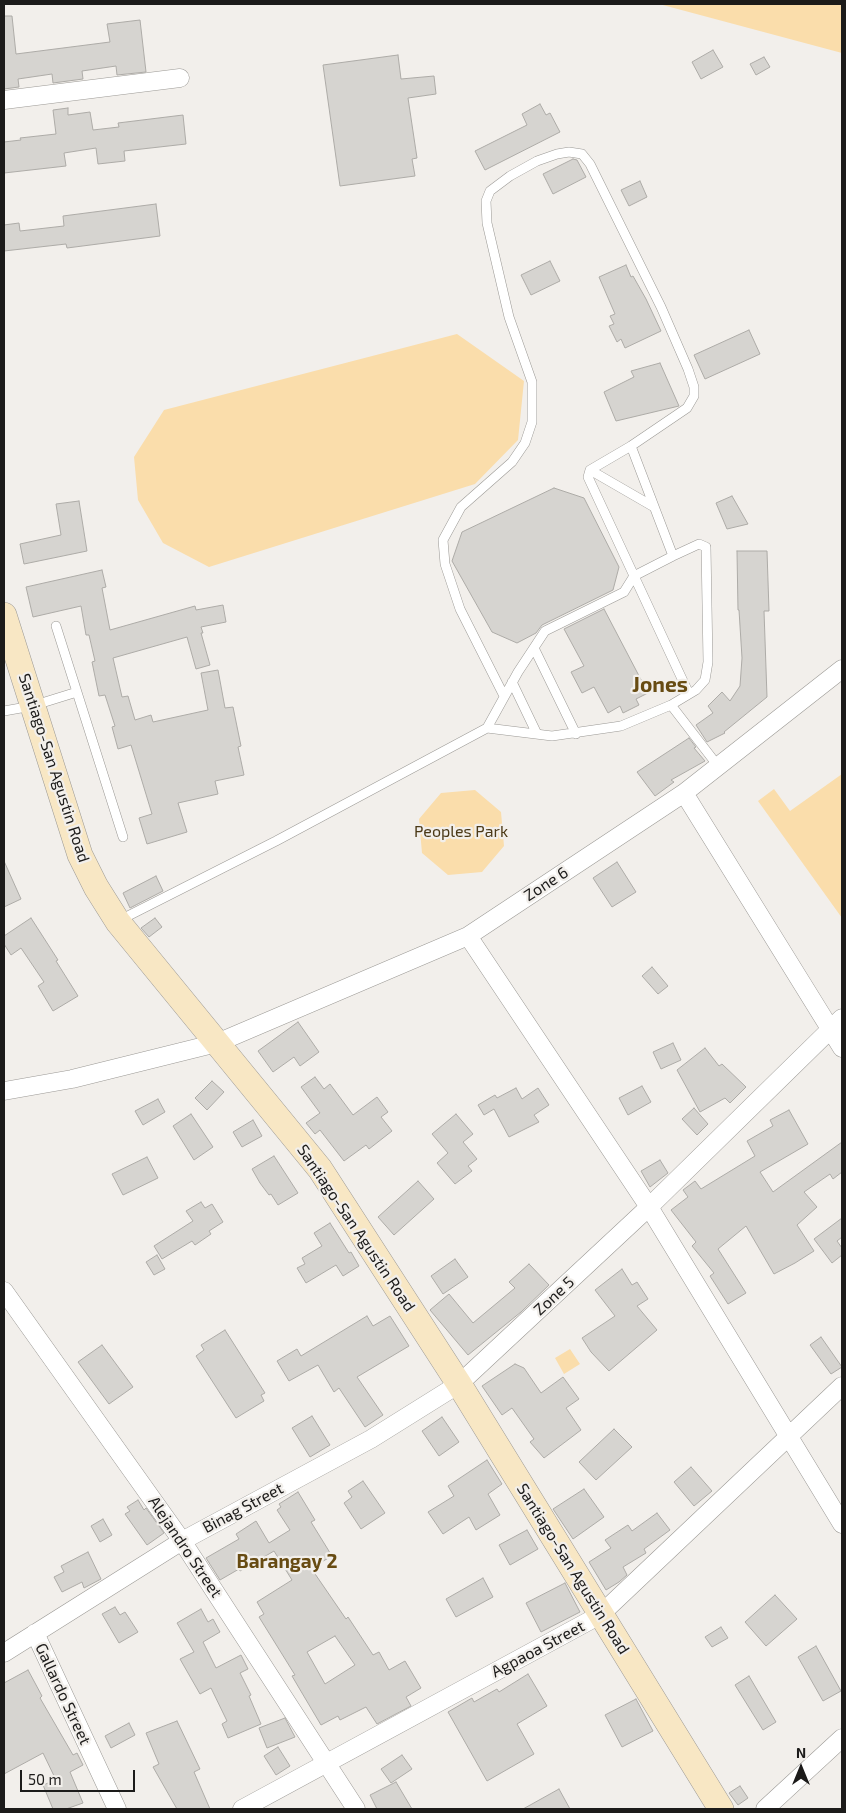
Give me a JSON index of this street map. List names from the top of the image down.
{
  "streets": {
    "main road": ["Santiago-San Agustin Road"],
    "street": [
      "Zone 6",
      "Zone 5",
      "Binag Street",
      "Alejandro Street",
      "Agpaoa Street",
      "Gallardo Street"
    ]
  },
  "crossings": [
    ["Santiago-San Agustin Road", "Zone 6"],
    ["Santiago-San Agustin Road", "Zone 5"],
    ["Santiago-San Agustin Road", "Binag Street"],
    ["Santiago-San Agustin Road", "Agpaoa Street"],
    ["Zone 5", "Binag Street"],
    ["Binag Street", "Alejandro Street"],
    ["Binag Street", "Gallardo Street"],
    ["Alejandro Street", "Agpaoa Street"]
  ],
  "districts": ["Jones", "Barangay 2"],
  "parks": ["Peoples Park"],
  "scale_bar": "50 m",
  "north": "top"
}
